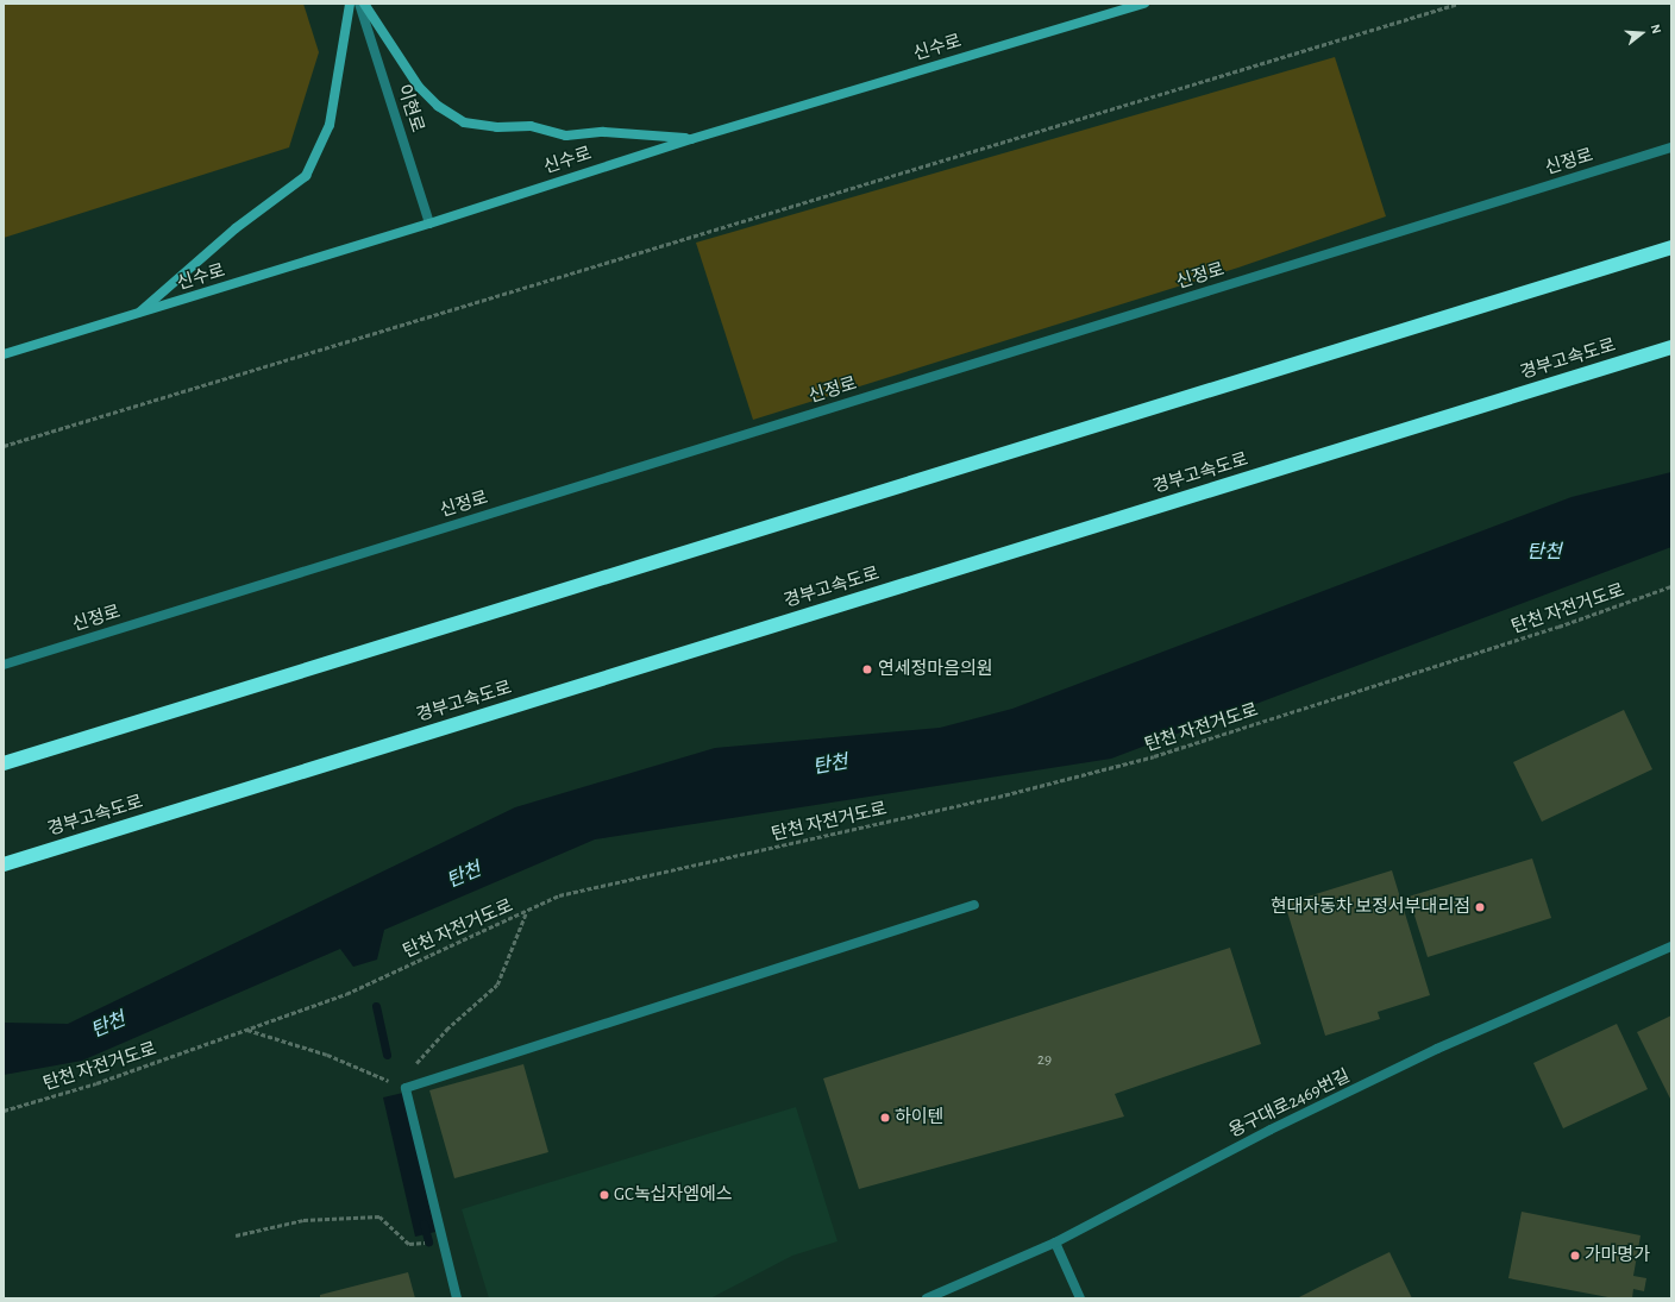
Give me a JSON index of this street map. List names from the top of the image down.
{
  "streets": {
    "highway": ["경부고속도로"],
    "main road": ["신수로"],
    "street": ["이현로", "신정로", "용구대로2469번길"],
    "path": ["탄천 자전거도로"]
  },
  "crossings": [
    ["신수로", "이현로"]
  ],
  "water": ["탄천"],
  "places": [
    "연세정마음의원",
    "현대자동차 보정서부대리점",
    "하이텐",
    "GC녹십자엠에스",
    "가마명가"
  ],
  "house_numbers": ["29"],
  "north": "right"
}
